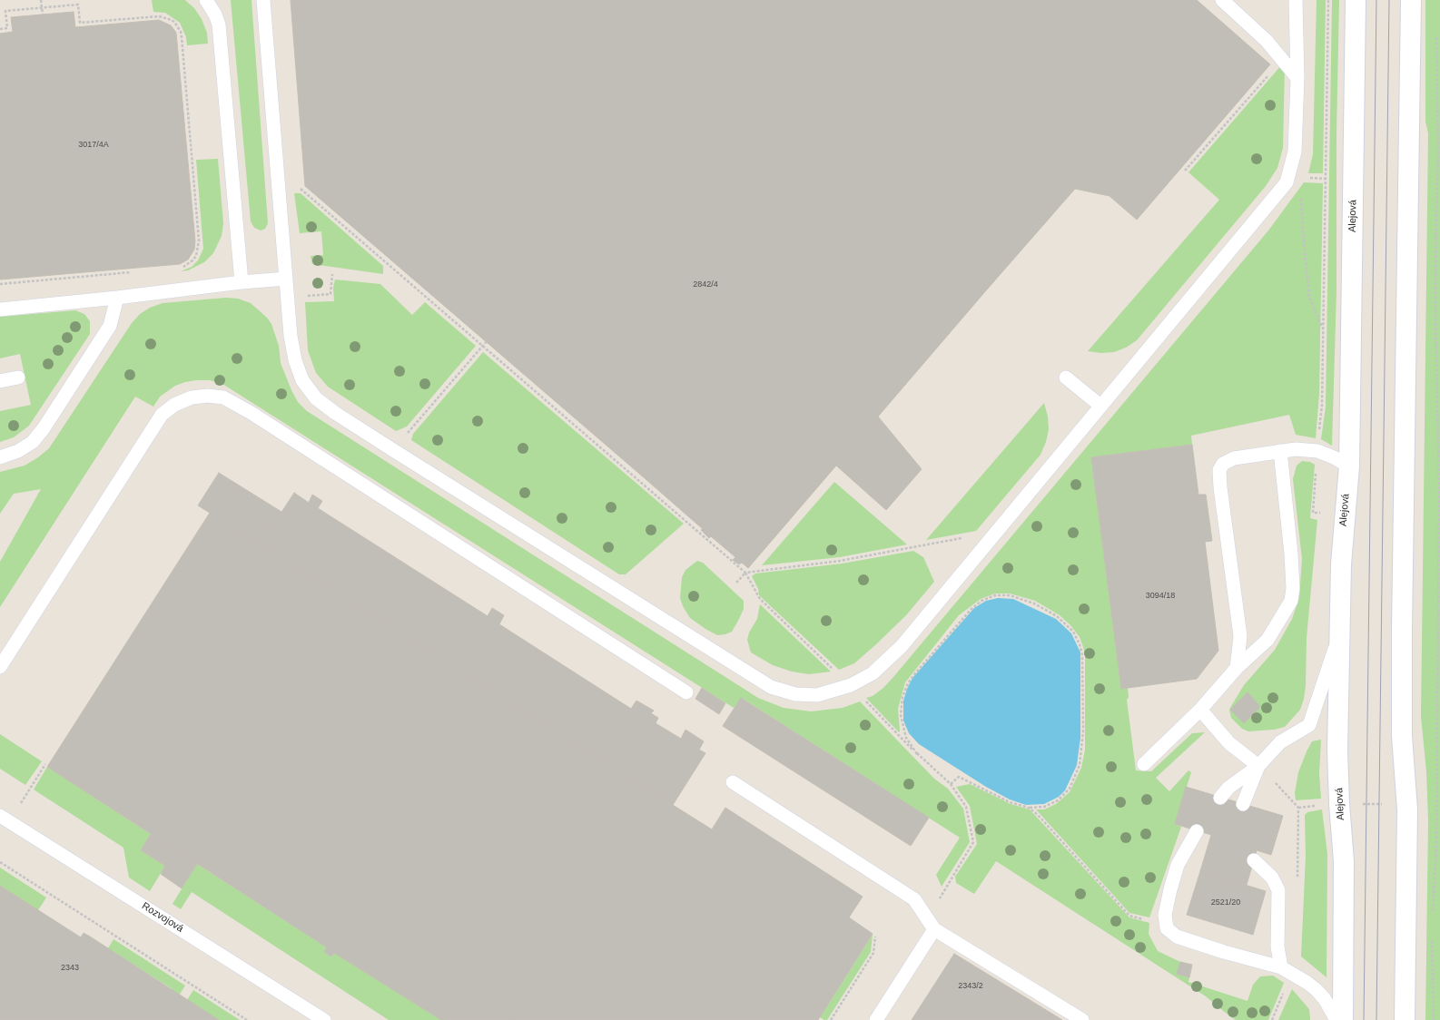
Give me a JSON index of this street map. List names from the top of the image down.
{
  "streets": {
    "street": ["Alejová"],
    "lane": ["Rozvojová"]
  },
  "house_numbers": [
    "3017/4A",
    "2842/4",
    "3094/18",
    "2521/20",
    "2343",
    "2343/2"
  ]
}
